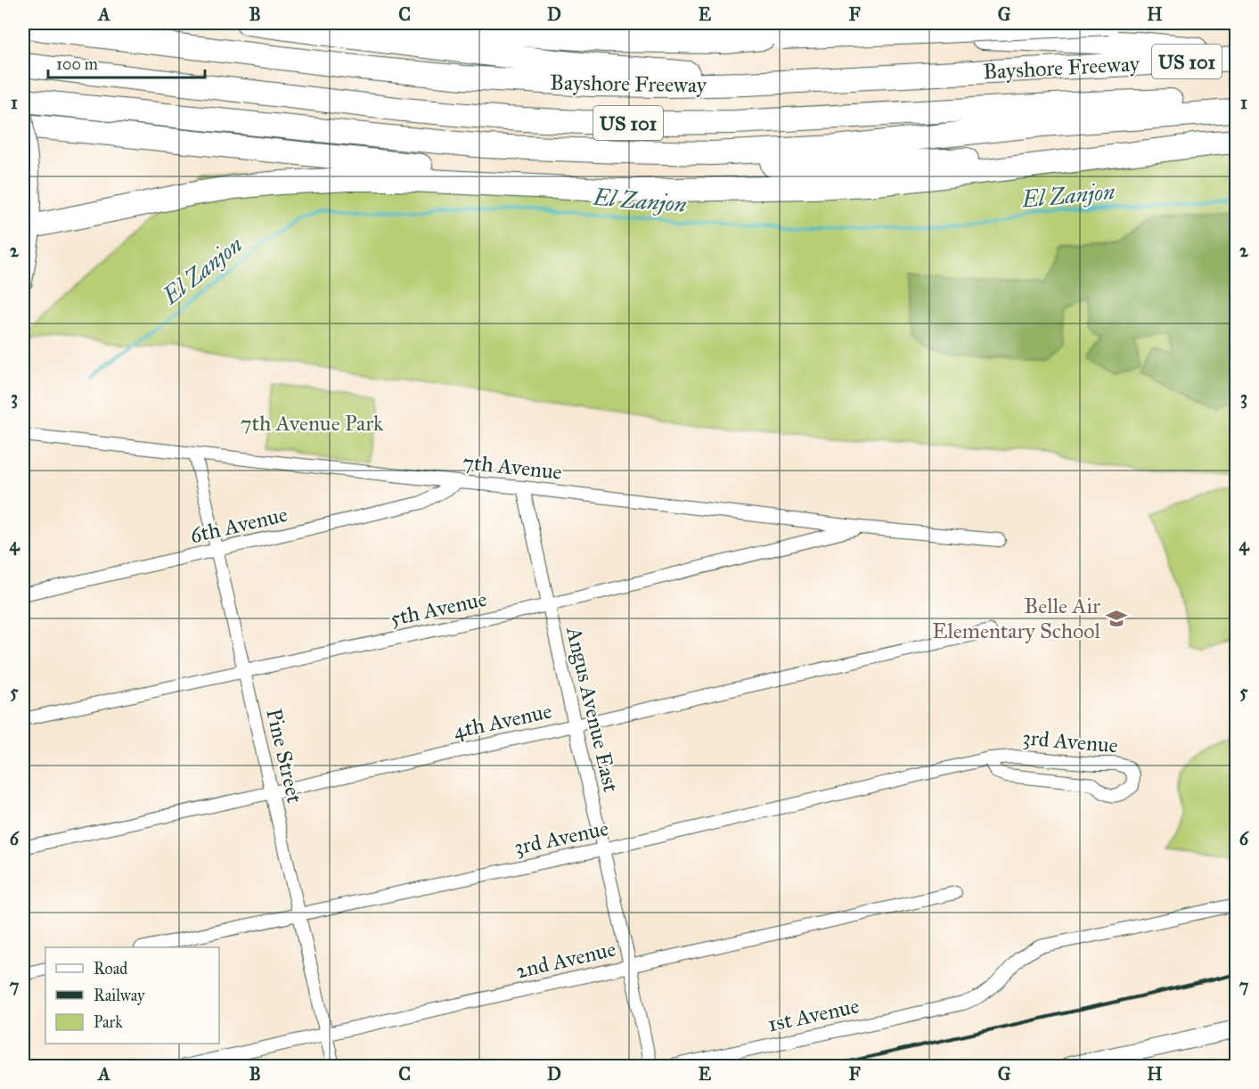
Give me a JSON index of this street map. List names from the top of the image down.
{
  "streets": {
    "highway": ["US 101", "Bayshore Freeway"],
    "street": [
      "7th Avenue",
      "6th Avenue",
      "5th Avenue",
      "Angus Avenue East",
      "4th Avenue",
      "3rd Avenue",
      "Pine Street",
      "2nd Avenue",
      "1st Avenue"
    ]
  },
  "crossings": [
    ["7th Avenue", "6th Avenue"],
    ["7th Avenue", "5th Avenue"],
    ["7th Avenue", "Angus Avenue East"],
    ["7th Avenue", "Pine Street"],
    ["6th Avenue", "Pine Street"],
    ["5th Avenue", "Angus Avenue East"],
    ["5th Avenue", "Pine Street"],
    ["Angus Avenue East", "4th Avenue"],
    ["Angus Avenue East", "3rd Avenue"],
    ["Angus Avenue East", "2nd Avenue"],
    ["4th Avenue", "Pine Street"],
    ["3rd Avenue", "Pine Street"],
    ["Pine Street", "2nd Avenue"]
  ],
  "water": ["El Zanjon"],
  "parks": ["7th Avenue Park"],
  "places": {
    "school or university": ["Belle Air Elementary School"]
  },
  "legend": ["Road", "Railway", "Park"],
  "scale_bar": "100 m",
  "grid": {
    "columns": [
      "A",
      "B",
      "C",
      "D",
      "E",
      "F",
      "G",
      "H"
    ],
    "rows": [
      "1",
      "2",
      "3",
      "4",
      "5",
      "6",
      "7"
    ]
  }
}
